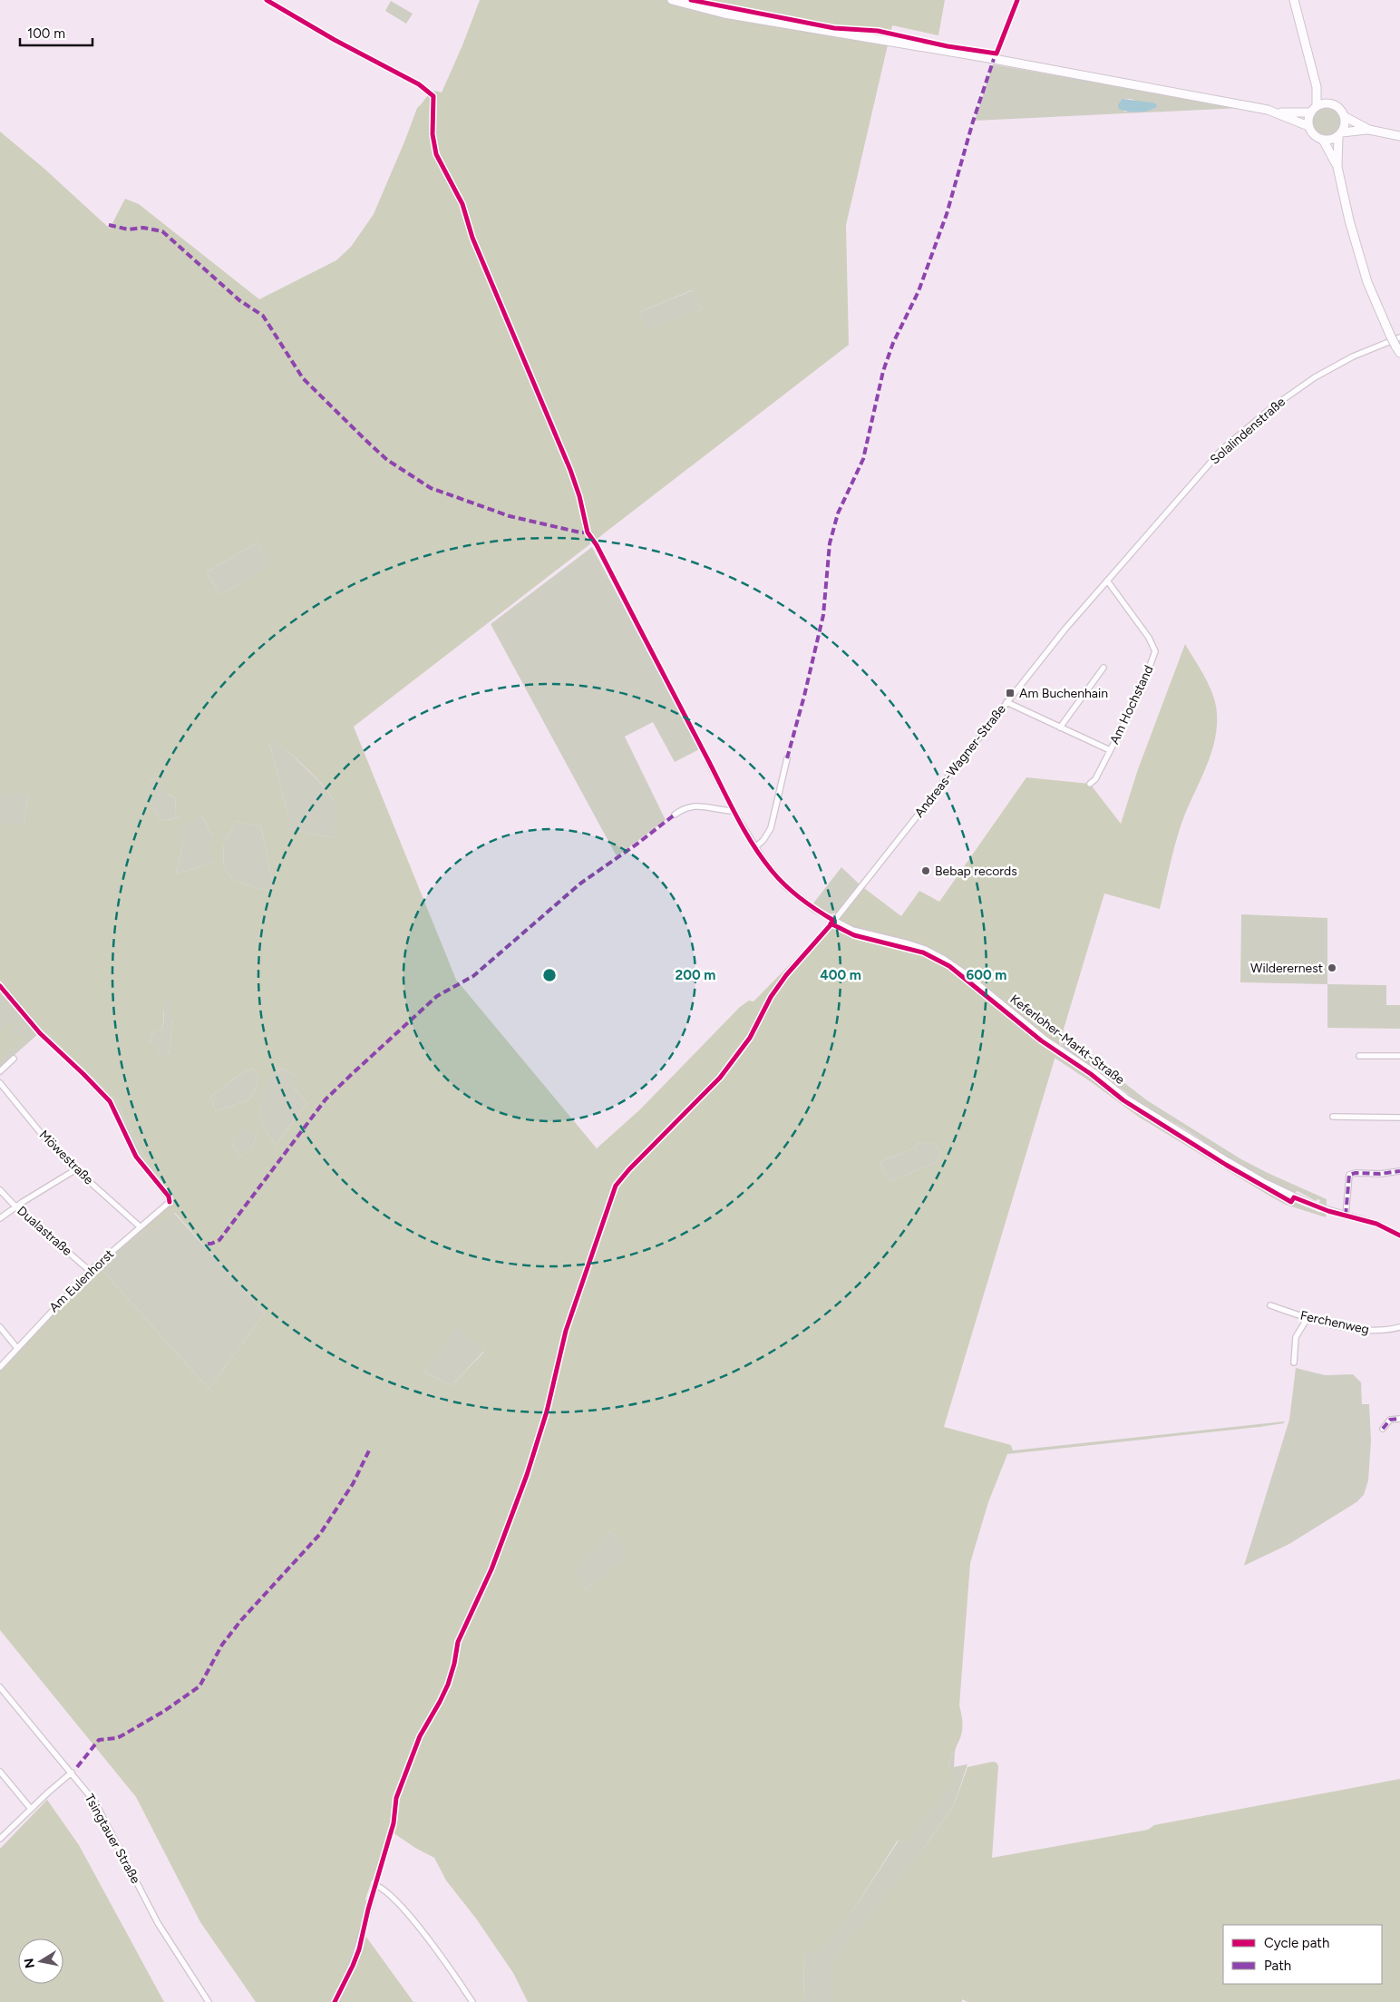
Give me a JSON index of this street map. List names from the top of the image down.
{
  "streets": {
    "street": [
      "Solalindenstraße",
      "Am Hochstand",
      "Andreas-Wagner-Straße",
      "Keferloher-Markt-Straße",
      "Möwestraße",
      "Dualastraße",
      "Am Eulenhorst",
      "Ferchenweg",
      "Tsingtauer Straße"
    ]
  },
  "crossings": [
    ["Solalindenstraße", "Andreas-Wagner-Straße"],
    ["Am Hochstand", "Andreas-Wagner-Straße"],
    ["Andreas-Wagner-Straße", "Keferloher-Markt-Straße"],
    ["Möwestraße", "Am Eulenhorst"],
    ["Dualastraße", "Am Eulenhorst"]
  ],
  "places": {
    "transit": ["Am Buchenhain"],
    "other": ["Bebap records", "Wilderernest"]
  },
  "legend": ["Cycle path", "Path"],
  "scale_bar": "100 m",
  "north": "left",
  "rings": ["200 m", "400 m", "600 m"]
}
